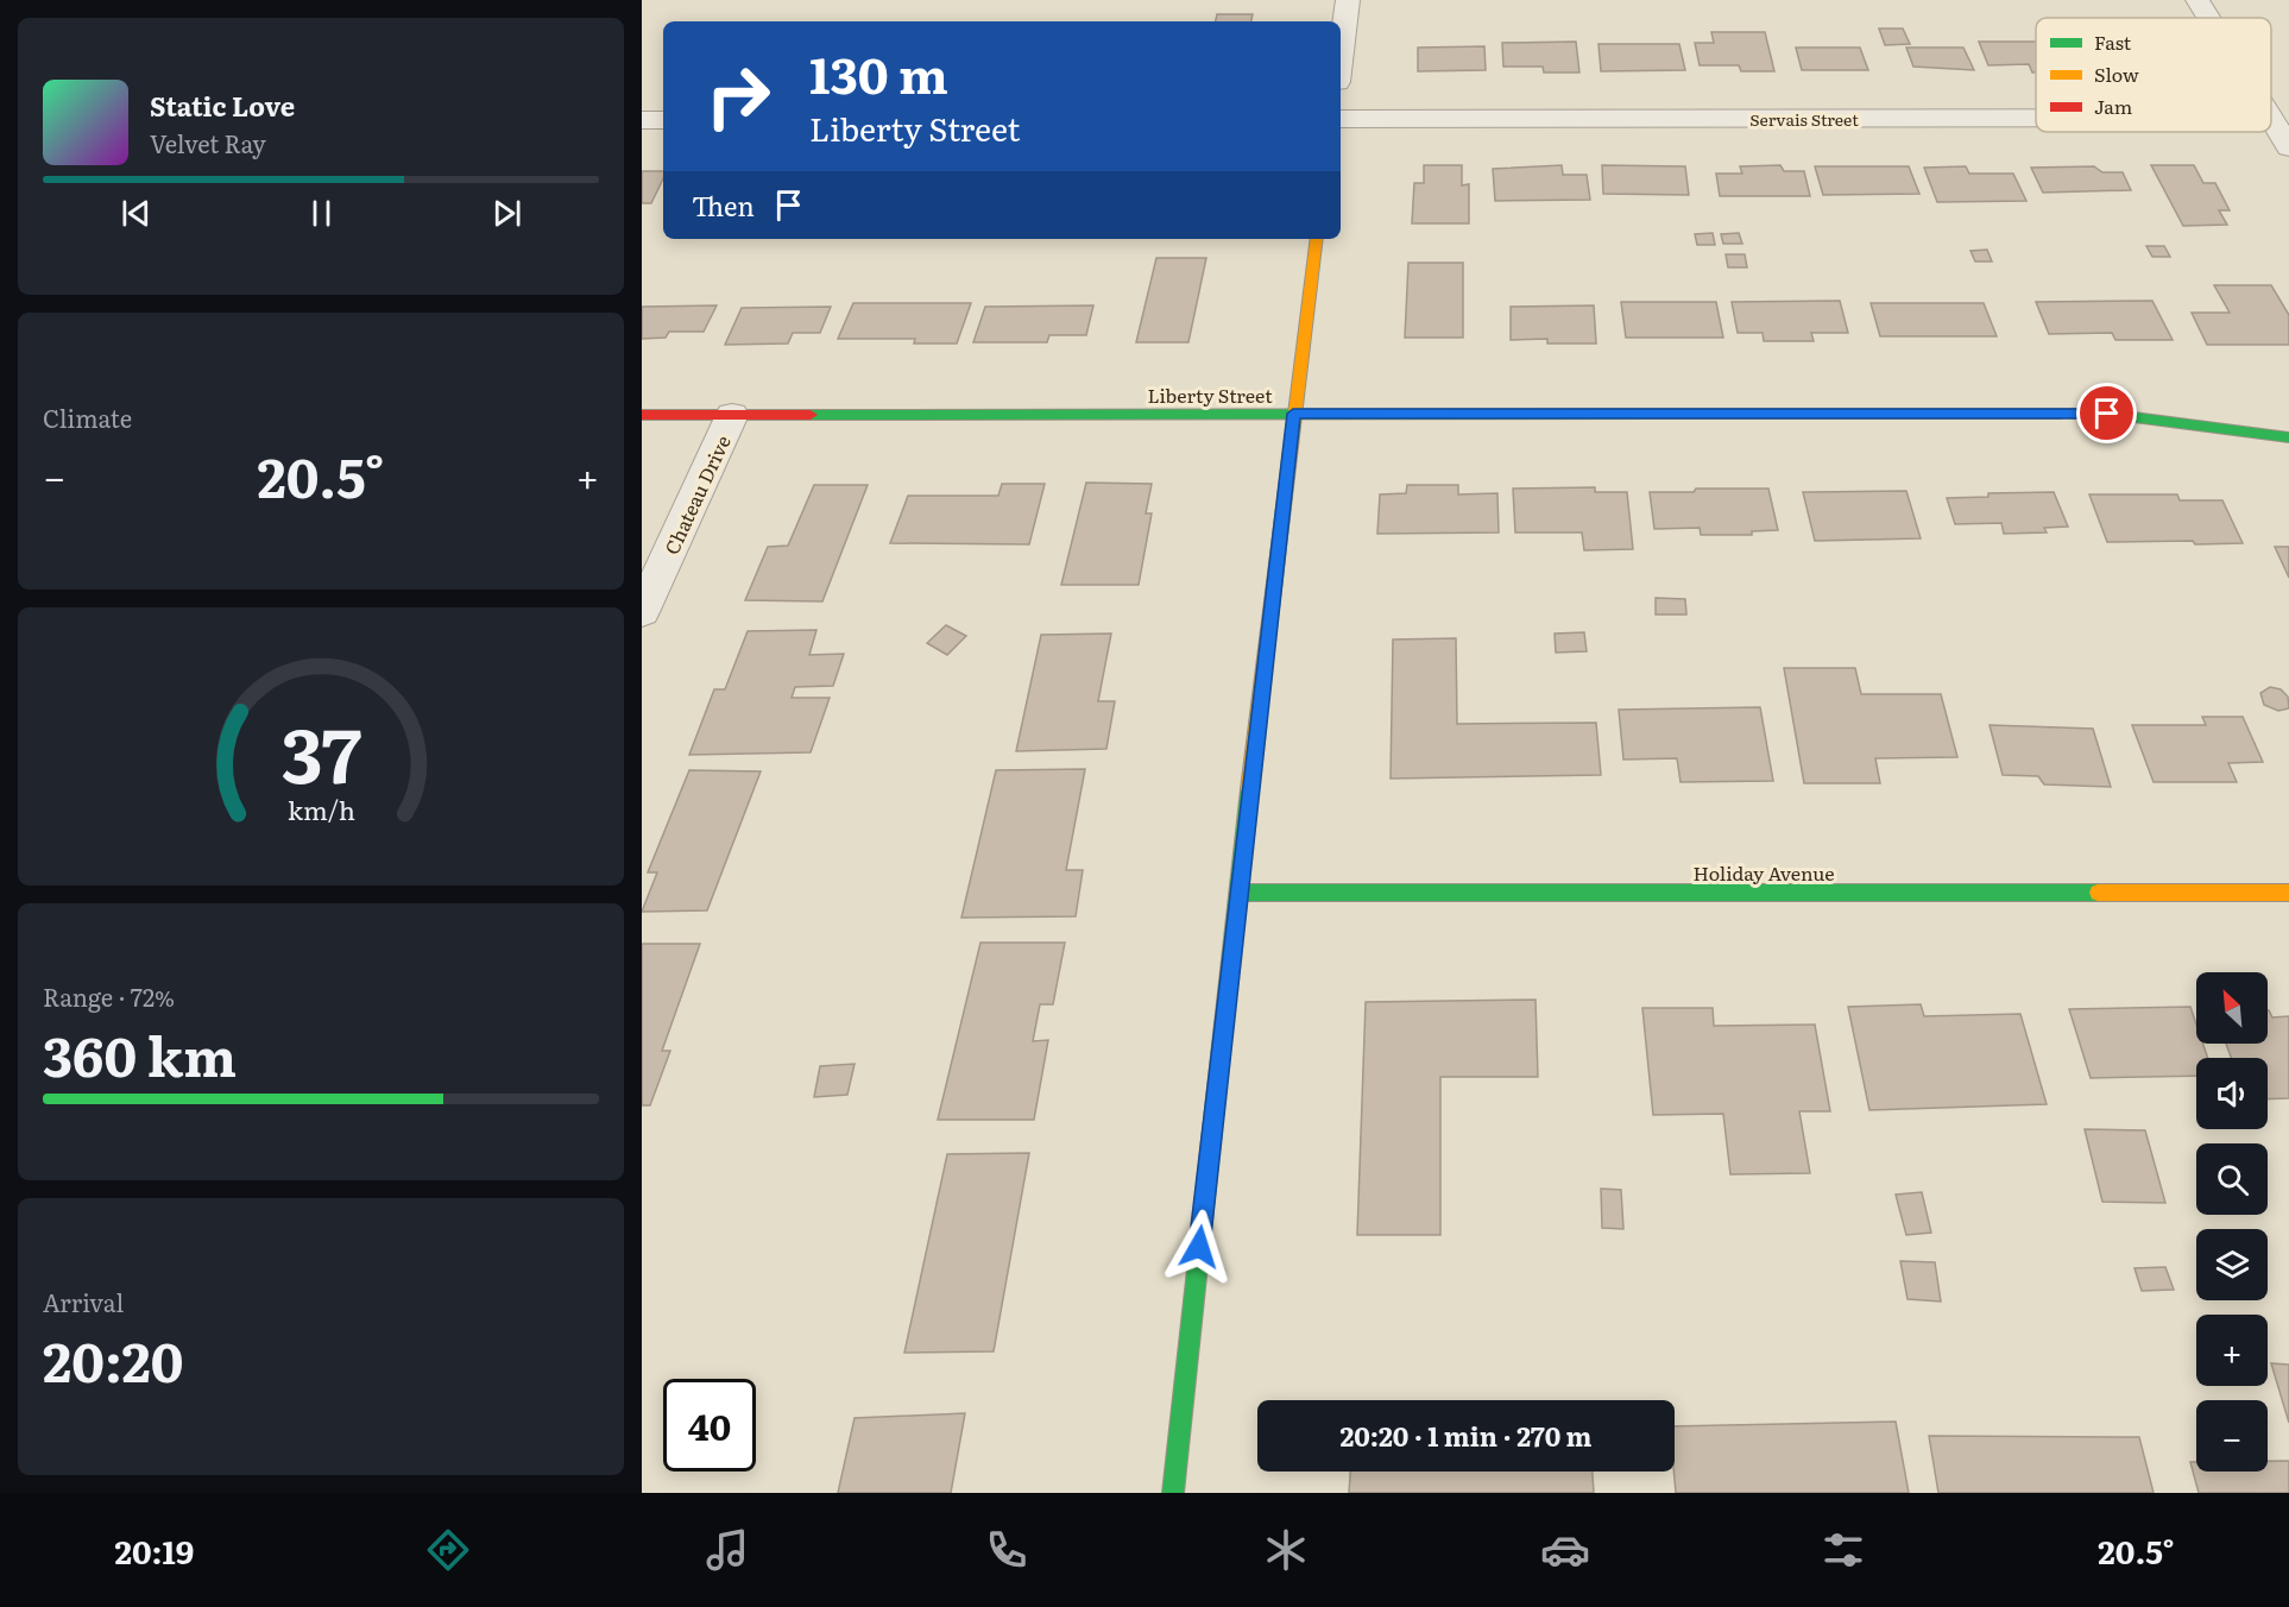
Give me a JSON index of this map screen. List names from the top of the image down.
{
  "streets": {
    "street": [
      "Servais Street",
      "Liberty Street",
      "Chateau Drive",
      "Holiday Avenue"
    ]
  },
  "crossings": [
    ["Liberty Street", "Chateau Drive"]
  ],
  "legend": ["Fast", "Slow", "Jam"],
  "north": "top left",
  "page": {
    "turn": ["130 m", "Liberty Street"],
    "song": ["Static Love", "Velvet Ray"],
    "then": "Then",
    "tile": [
      "Climate",
      ["Range · 72%", "360 km"],
      ["Arrival", "20:20"]
    ],
    "heat": ["−", "20.5°", "+"],
    "map_buttons": ["+", "−"],
    "limit": "40",
    "trip": "20:20 · 1 min · 270 m",
    "tabs": ["20:19", "20.5°"],
    "gauge": ["37", "km/h"]
  }
}
